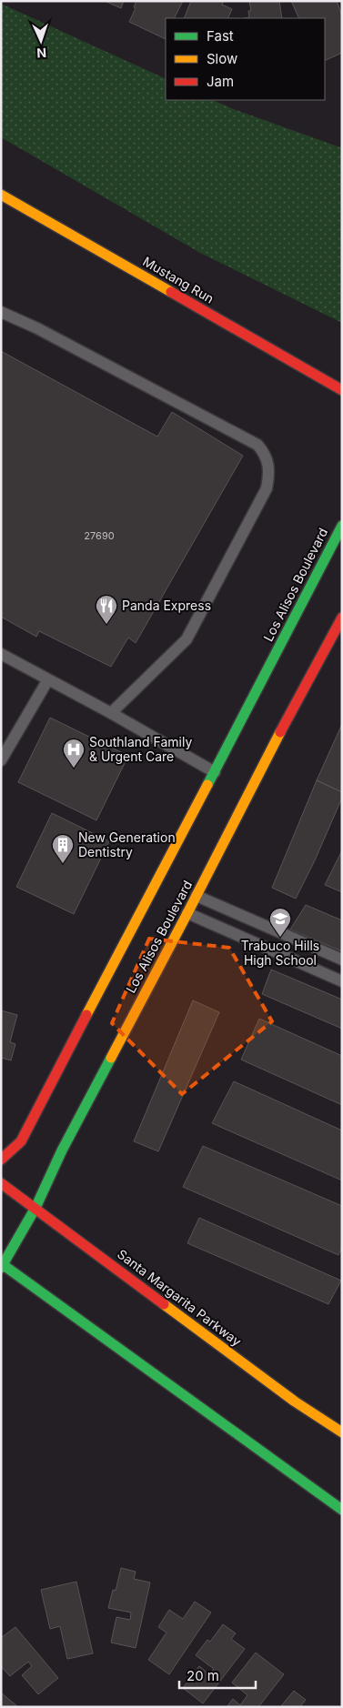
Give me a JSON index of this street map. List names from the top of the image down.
{
  "streets": {
    "main road": ["Mustang Run", "Los Alisos Boulevard", "Santa Margarita Parkway"]
  },
  "crossings": [
    ["Los Alisos Boulevard", "Santa Margarita Parkway"]
  ],
  "places": {
    "restaurant": ["Panda Express"],
    "hospital": ["Southland Family & Urgent Care"],
    "building": ["New Generation Dentistry"],
    "school or university": ["Trabuco Hills High School"]
  },
  "house_numbers": ["27690"],
  "legend": ["Fast", "Slow", "Jam"],
  "scale_bar": "20 m",
  "north": "bottom"
}
